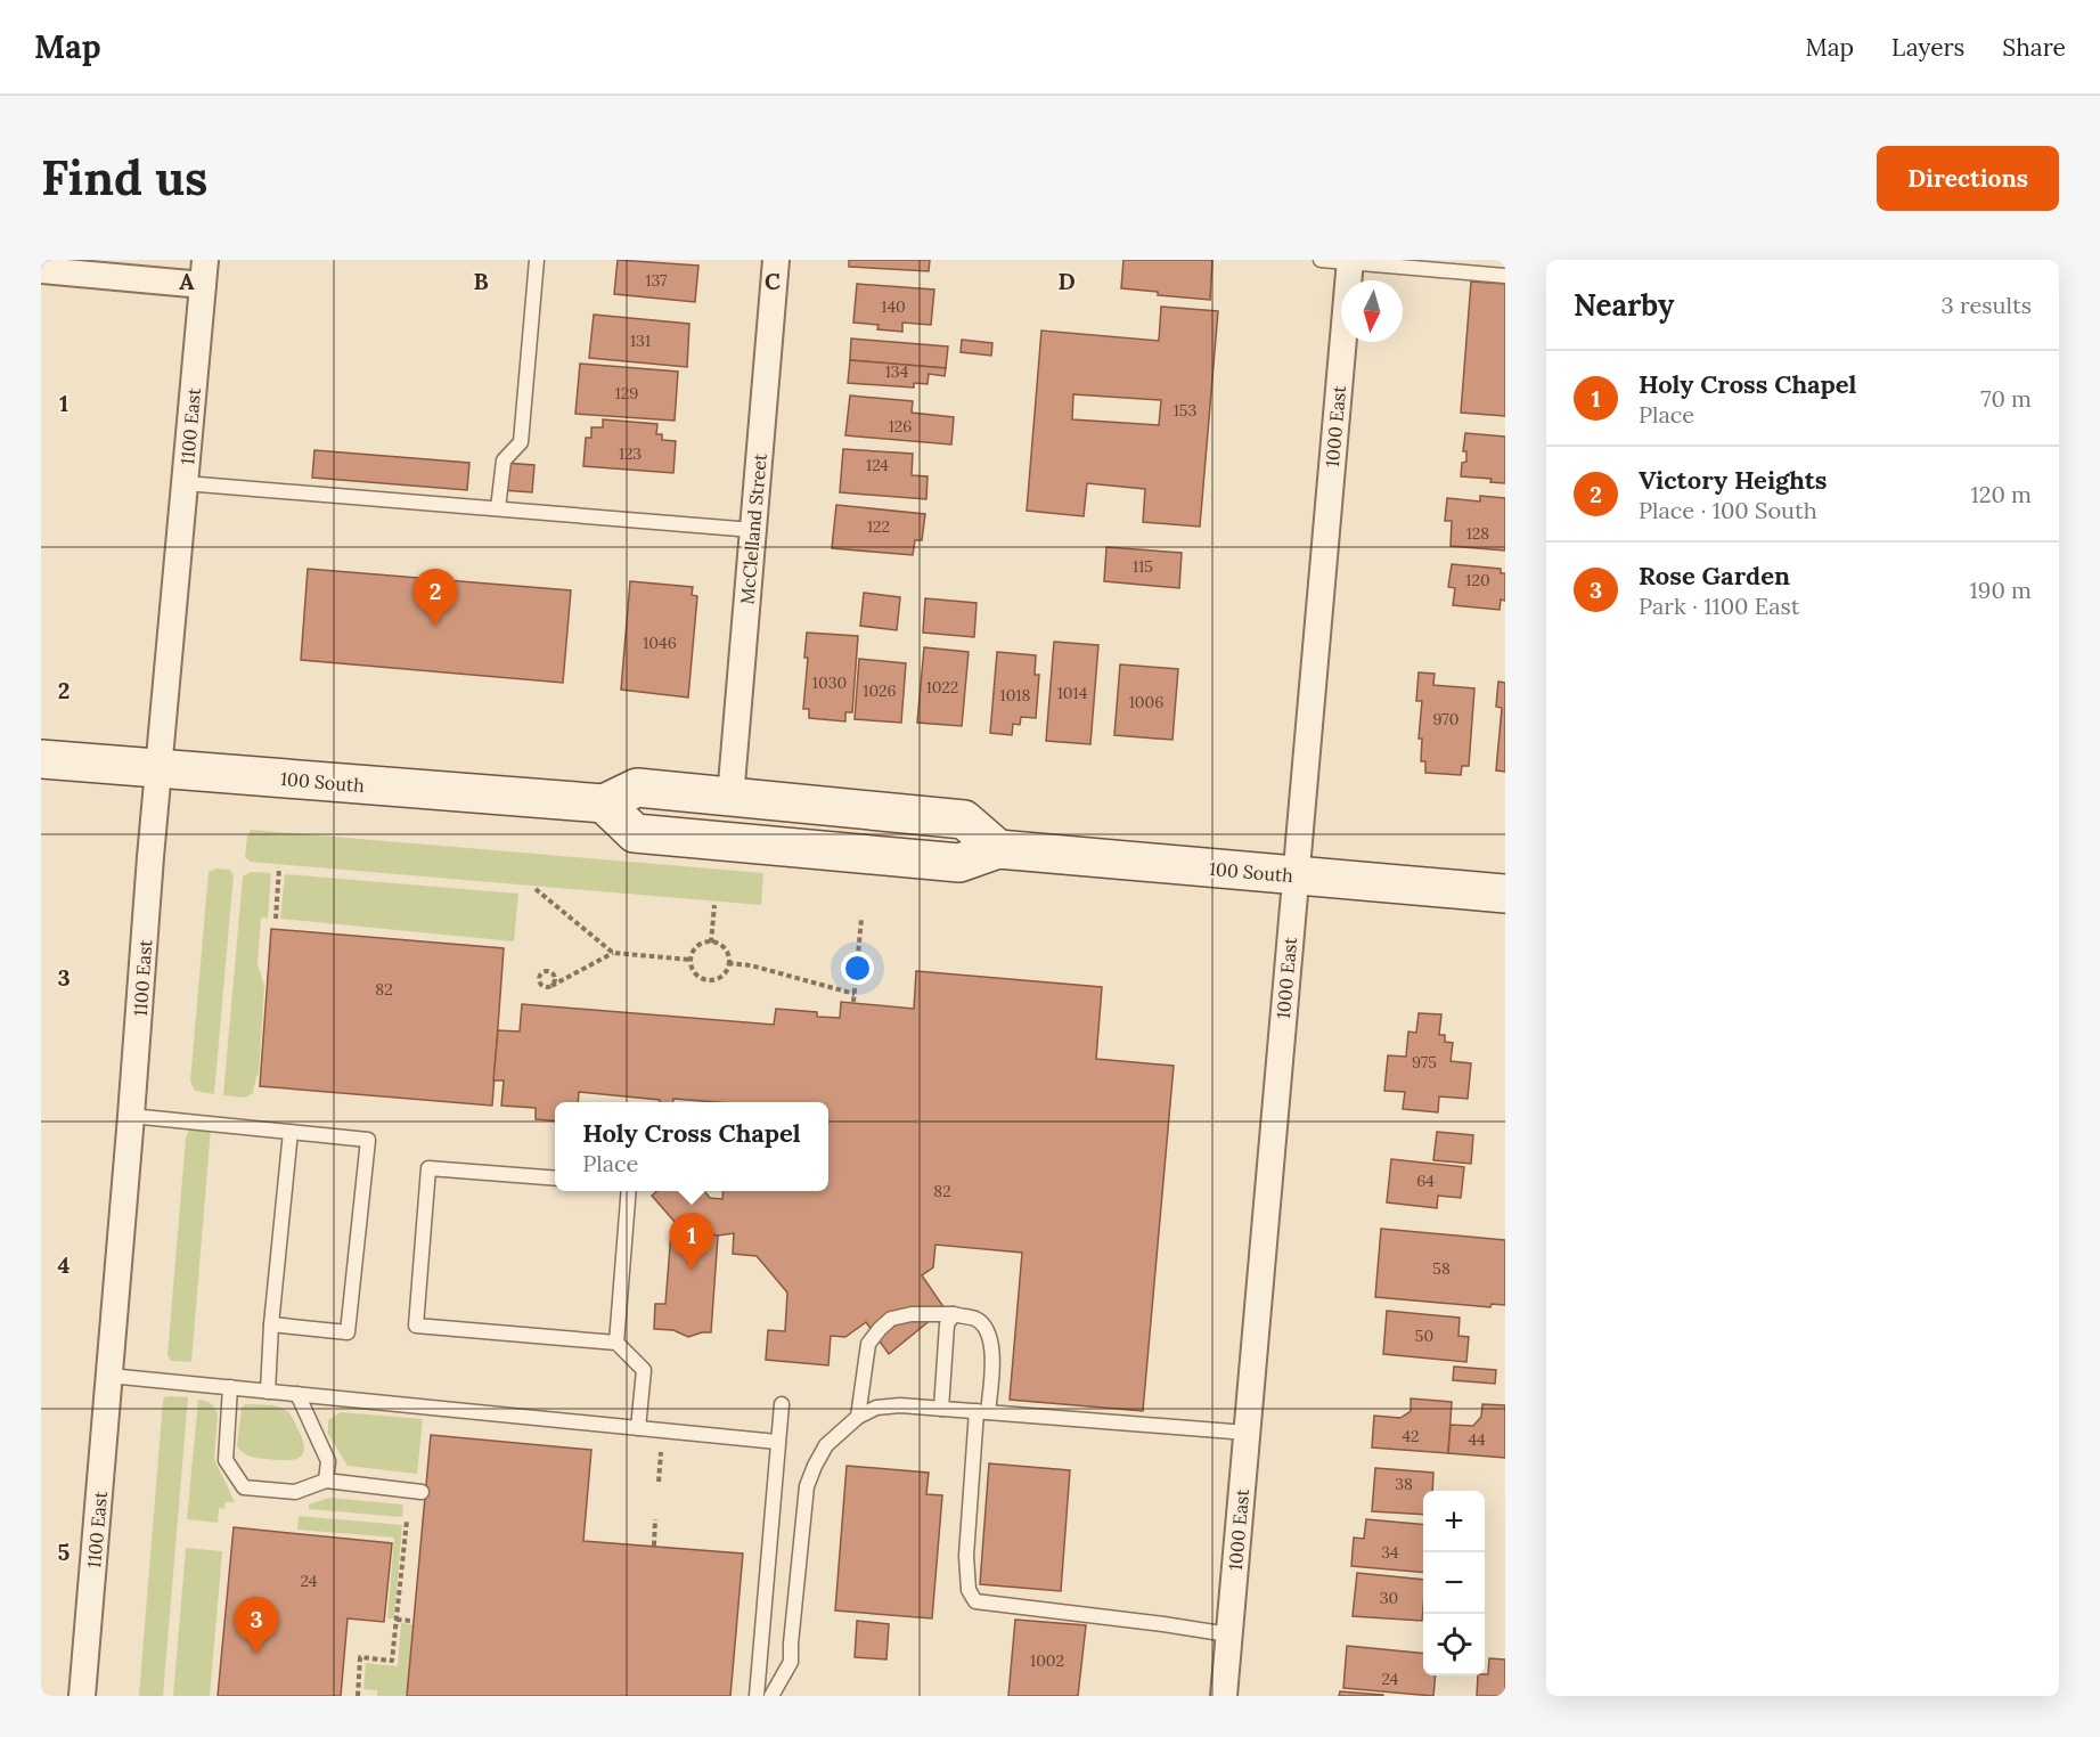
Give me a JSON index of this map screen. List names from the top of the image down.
{
  "streets": {
    "main road": ["100 South"],
    "street": ["1100 East", "1000 East", "McClelland Street"]
  },
  "crossings": [
    ["1100 East", "100 South"],
    ["1000 East", "100 South"]
  ],
  "house_numbers": [
    "137",
    "140",
    "131",
    "134",
    "129",
    "153",
    "126",
    "123",
    "124",
    "122",
    "128",
    "115",
    "120",
    "1046",
    "1030",
    "1022",
    "1026",
    "1014",
    "1018",
    "1006",
    "970",
    "82",
    "975",
    "64",
    "82",
    "58",
    "50",
    "42",
    "44",
    "38",
    "34",
    "24",
    "30",
    "1002",
    "24"
  ],
  "north": "bottom",
  "page": {
    "header": "Map",
    "nav": ["Map", "Layers", "Share"],
    "buttons": "Directions",
    "title": "Find us",
    "heading": ["Nearby", "3 results"],
    "list": [
      {
        "mark": "1",
        "name": "Holy Cross Chapel",
        "note": "Place",
        "value": "70 m"
      },
      {
        "mark": "2",
        "name": "Victory Heights",
        "note": "Place · 100 South",
        "value": "120 m"
      },
      {
        "mark": "3",
        "name": "Rose Garden",
        "note": "Park · 1100 East",
        "value": "190 m"
      }
    ],
    "pins": ["2", "1", "3"],
    "popup": ["Holy Cross Chapel", "Place"],
    "map_buttons": ["+", "−"]
  },
  "grid": {
    "columns": [
      "A",
      "B",
      "C",
      "D"
    ],
    "rows": [
      "1",
      "2",
      "3",
      "4",
      "5"
    ]
  }
}
